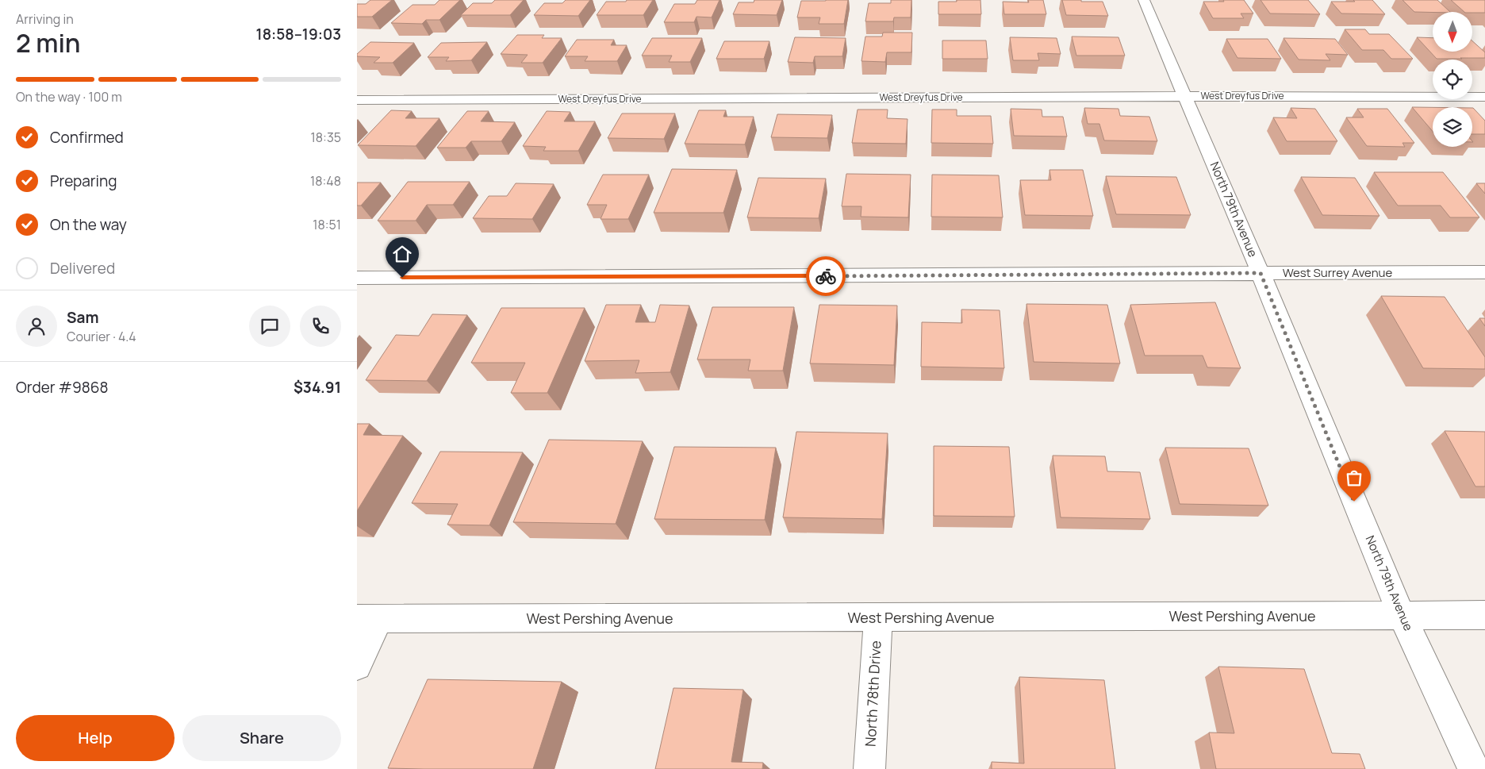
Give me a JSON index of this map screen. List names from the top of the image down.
{
  "streets": {
    "street": [
      "West Dreyfus Drive",
      "North 79th Avenue",
      "West Surrey Avenue",
      "West Pershing Avenue",
      "North 78th Drive"
    ]
  },
  "crossings": [
    ["West Dreyfus Drive", "North 79th Avenue"],
    ["North 79th Avenue", "West Surrey Avenue"],
    ["North 79th Avenue", "West Pershing Avenue"],
    ["West Pershing Avenue", "North 78th Drive"]
  ],
  "north": "bottom",
  "page": {
    "heading": ["2 min", "Arriving in", "18:58–19:03"],
    "panel": [
      "Sam",
      "Courier · 4.4",
      "Order #9868",
      "$34.91"
    ],
    "bar": "On the way · 100 m",
    "list": [
      ["Confirmed", "18:35"],
      ["Preparing", "18:48"],
      ["On the way", "18:51"],
      "Delivered"
    ],
    "buttons": ["Help", "Share"]
  }
}
